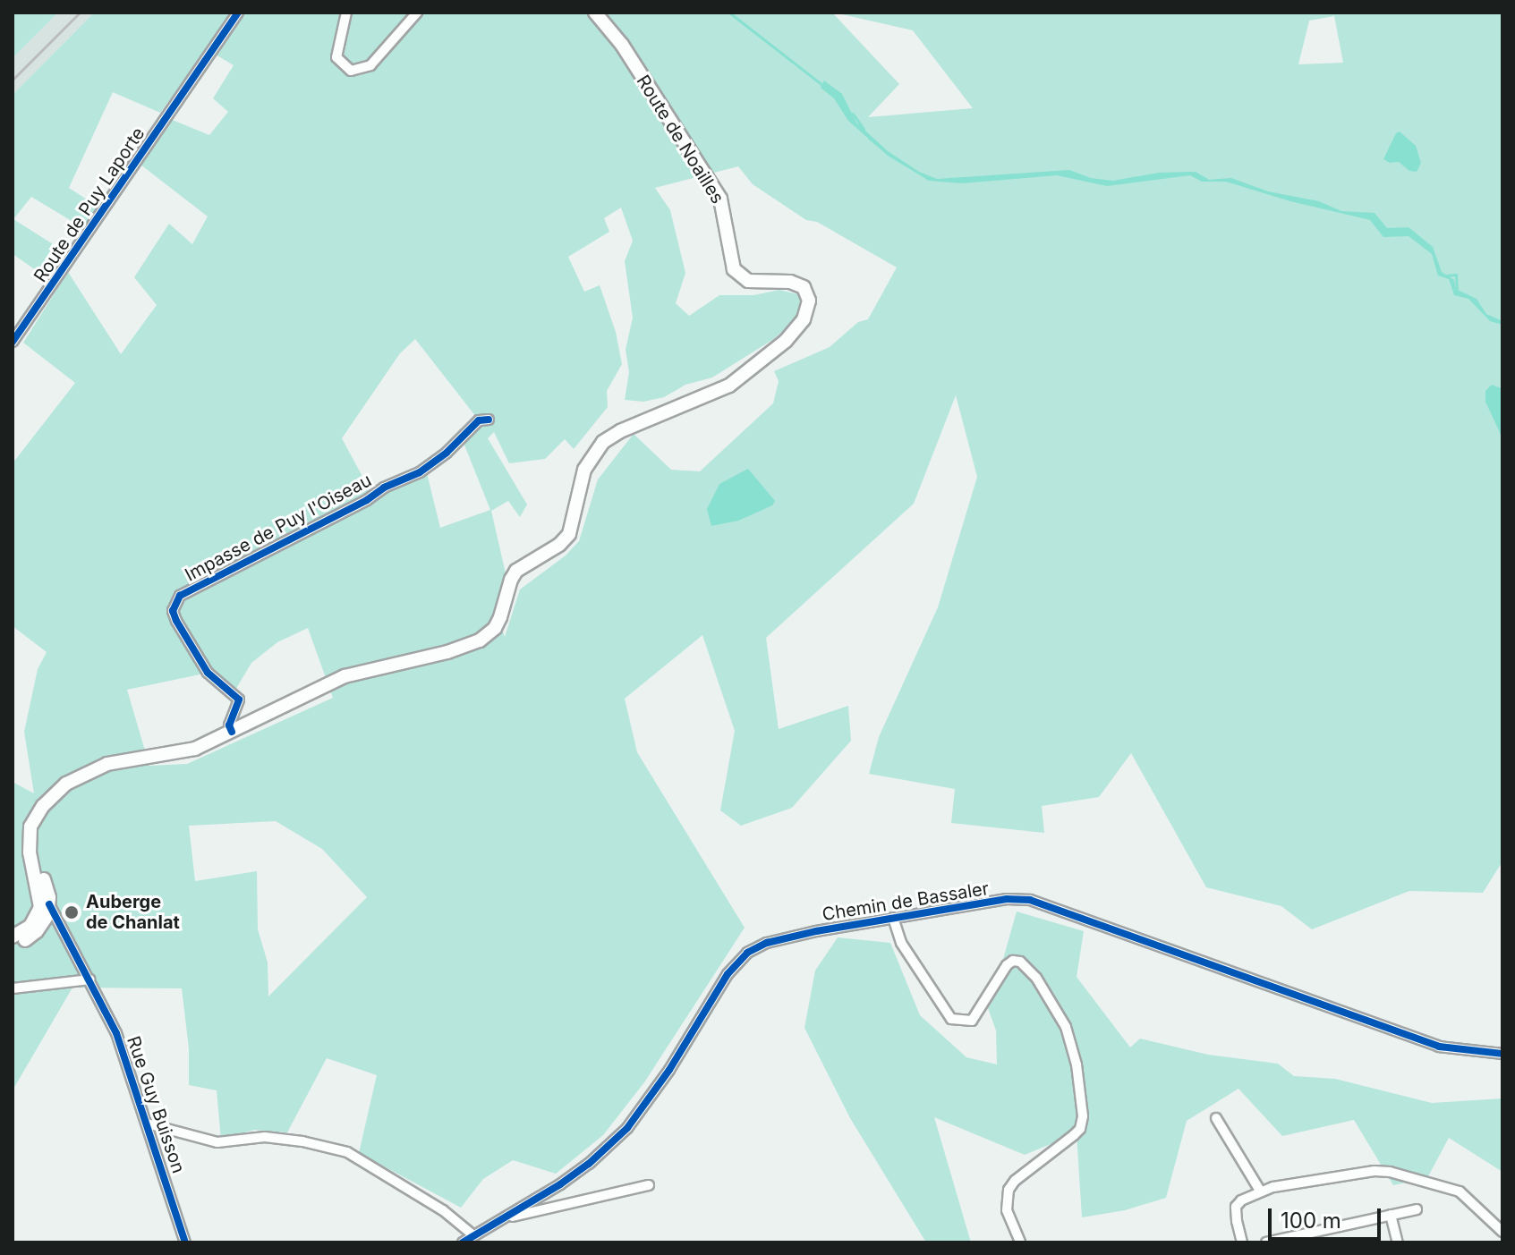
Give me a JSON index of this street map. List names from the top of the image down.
{
  "streets": {
    "main road": ["Route de Noailles"],
    "street": [
      "Route de Puy Laporte",
      "Impasse de Puy l'Oiseau",
      "Chemin de Bassaler",
      "Rue Guy Buisson"
    ]
  },
  "crossings": [
    ["Route de Noailles", "Impasse de Puy l'Oiseau"]
  ],
  "places": ["Auberge de Chanlat"],
  "scale_bar": "100 m"
}
